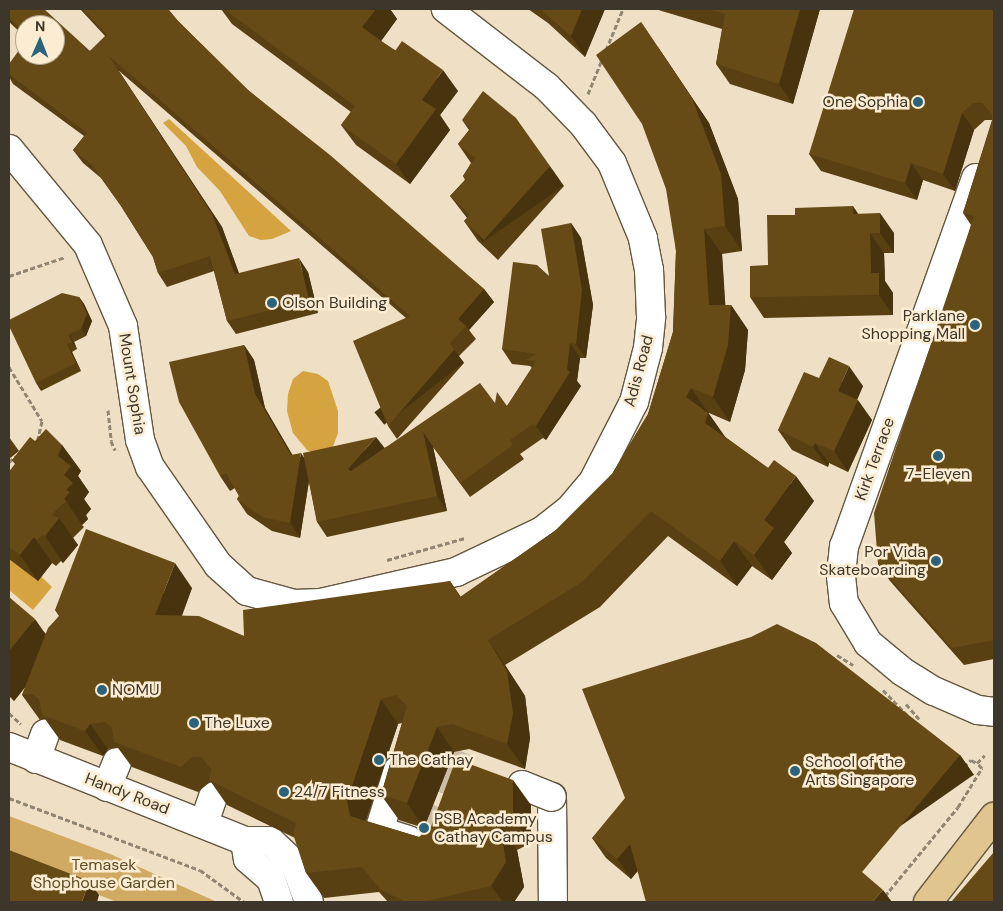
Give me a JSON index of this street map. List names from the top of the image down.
{
  "streets": {
    "street": [
      "Adis Road",
      "Mount Sophia",
      "Kirk Terrace",
      "Handy Road"
    ]
  },
  "crossings": [
    ["Adis Road", "Mount Sophia"]
  ],
  "parks": ["Temasek Shophouse Garden"],
  "places": [
    "One Sophia",
    "Olson Building",
    "Parklane Shopping Mall",
    "7-Eleven",
    "Por Vida Skateboarding",
    "NOMU",
    "The Luxe",
    "The Cathay",
    "School of the Arts Singapore",
    "24/7 Fitness",
    "PSB Academy Cathay Campus"
  ],
  "north": "top"
}
